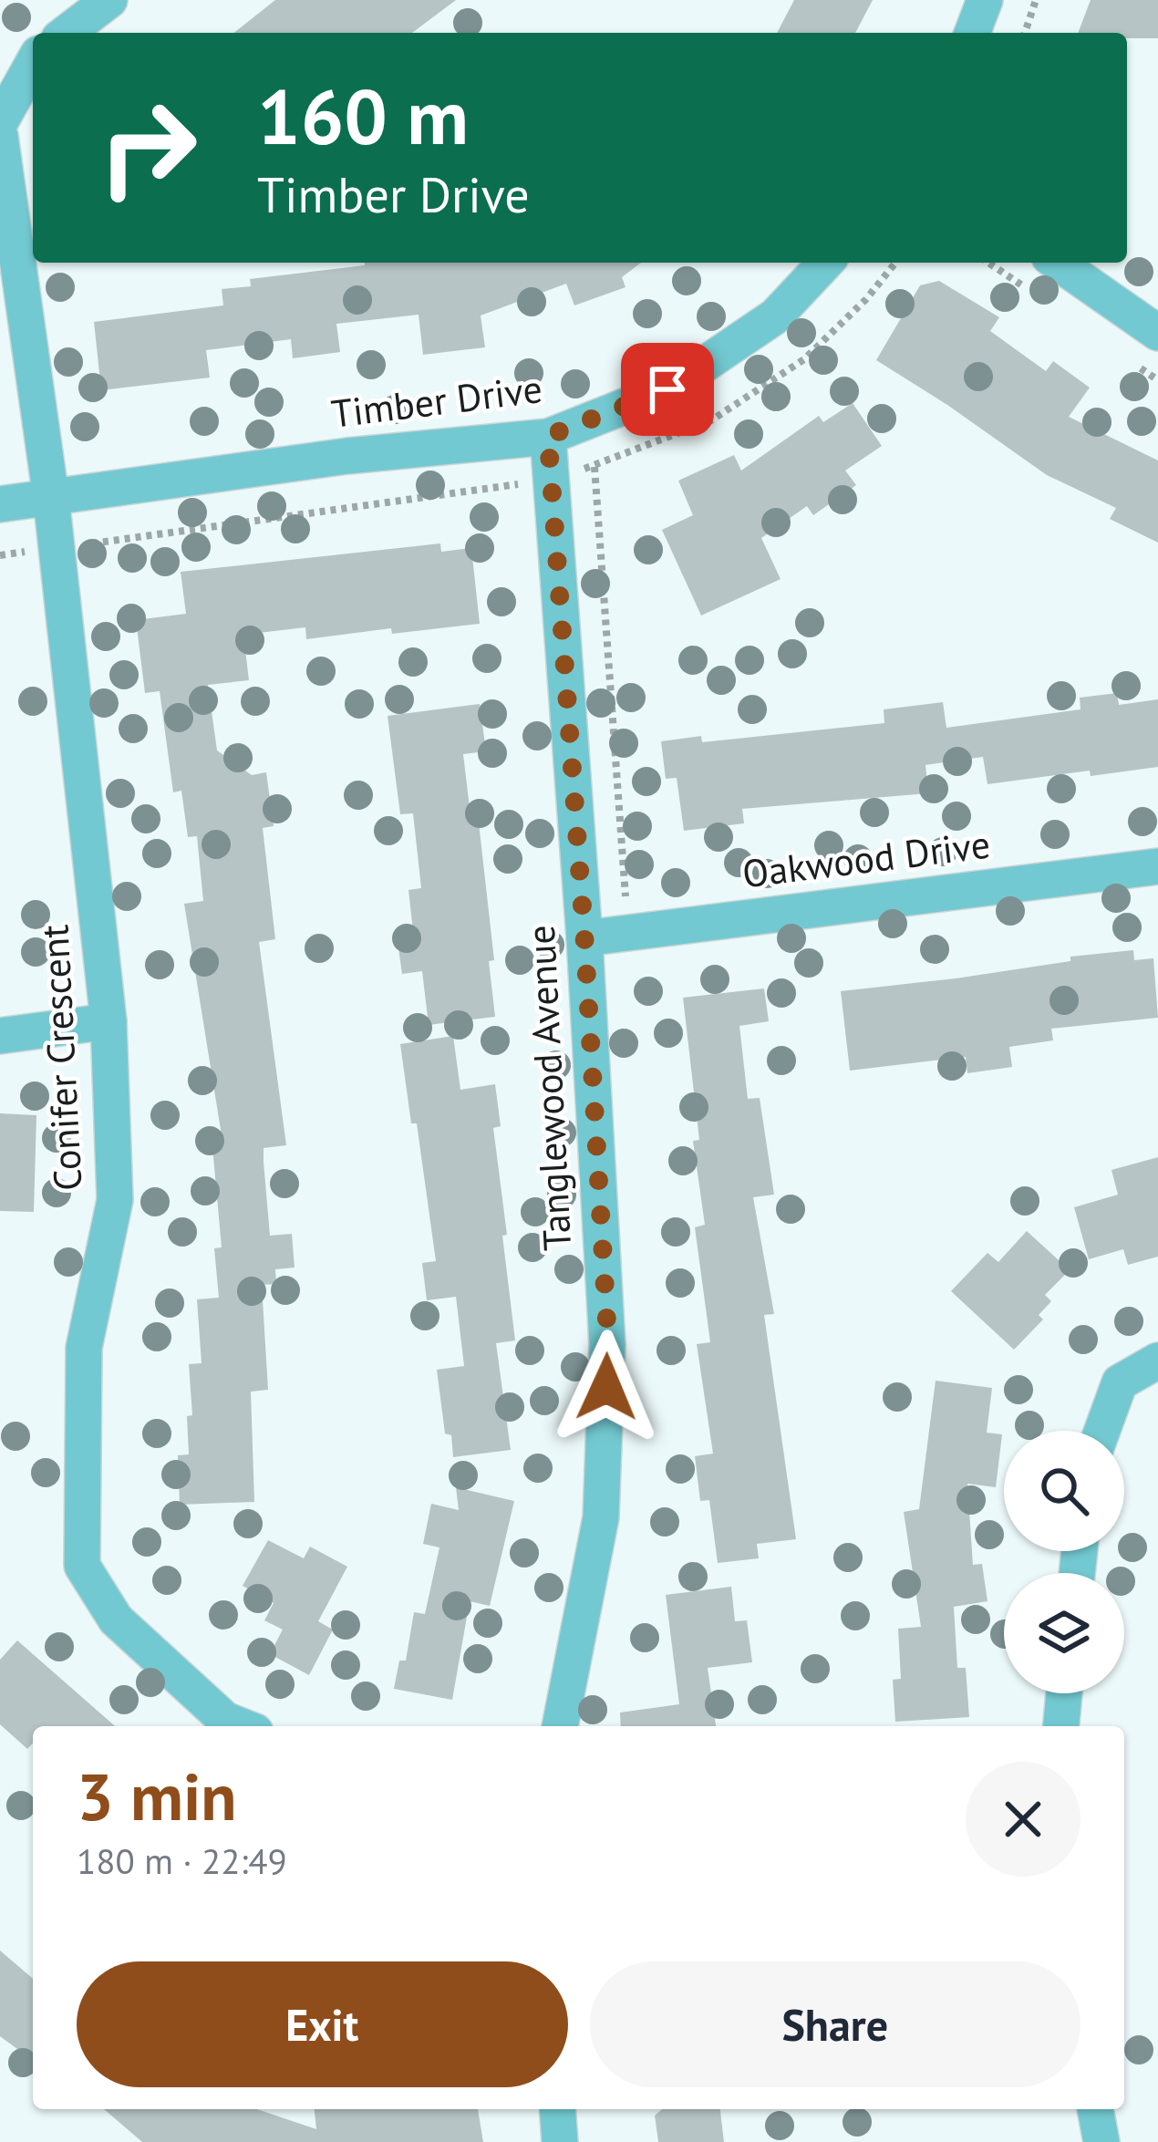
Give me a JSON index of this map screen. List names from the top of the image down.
{
  "streets": {
    "street": [
      "Timber Drive",
      "Oakwood Drive",
      "Conifer Crescent",
      "Tanglewood Avenue"
    ]
  },
  "crossings": [
    ["Timber Drive", "Conifer Crescent"],
    ["Timber Drive", "Tanglewood Avenue"],
    ["Oakwood Drive", "Tanglewood Avenue"]
  ],
  "page": {
    "turn": ["160 m", "Timber Drive"],
    "heading": ["3 min", "180 m · 22:49"],
    "buttons": ["Exit", "Share"]
  }
}
